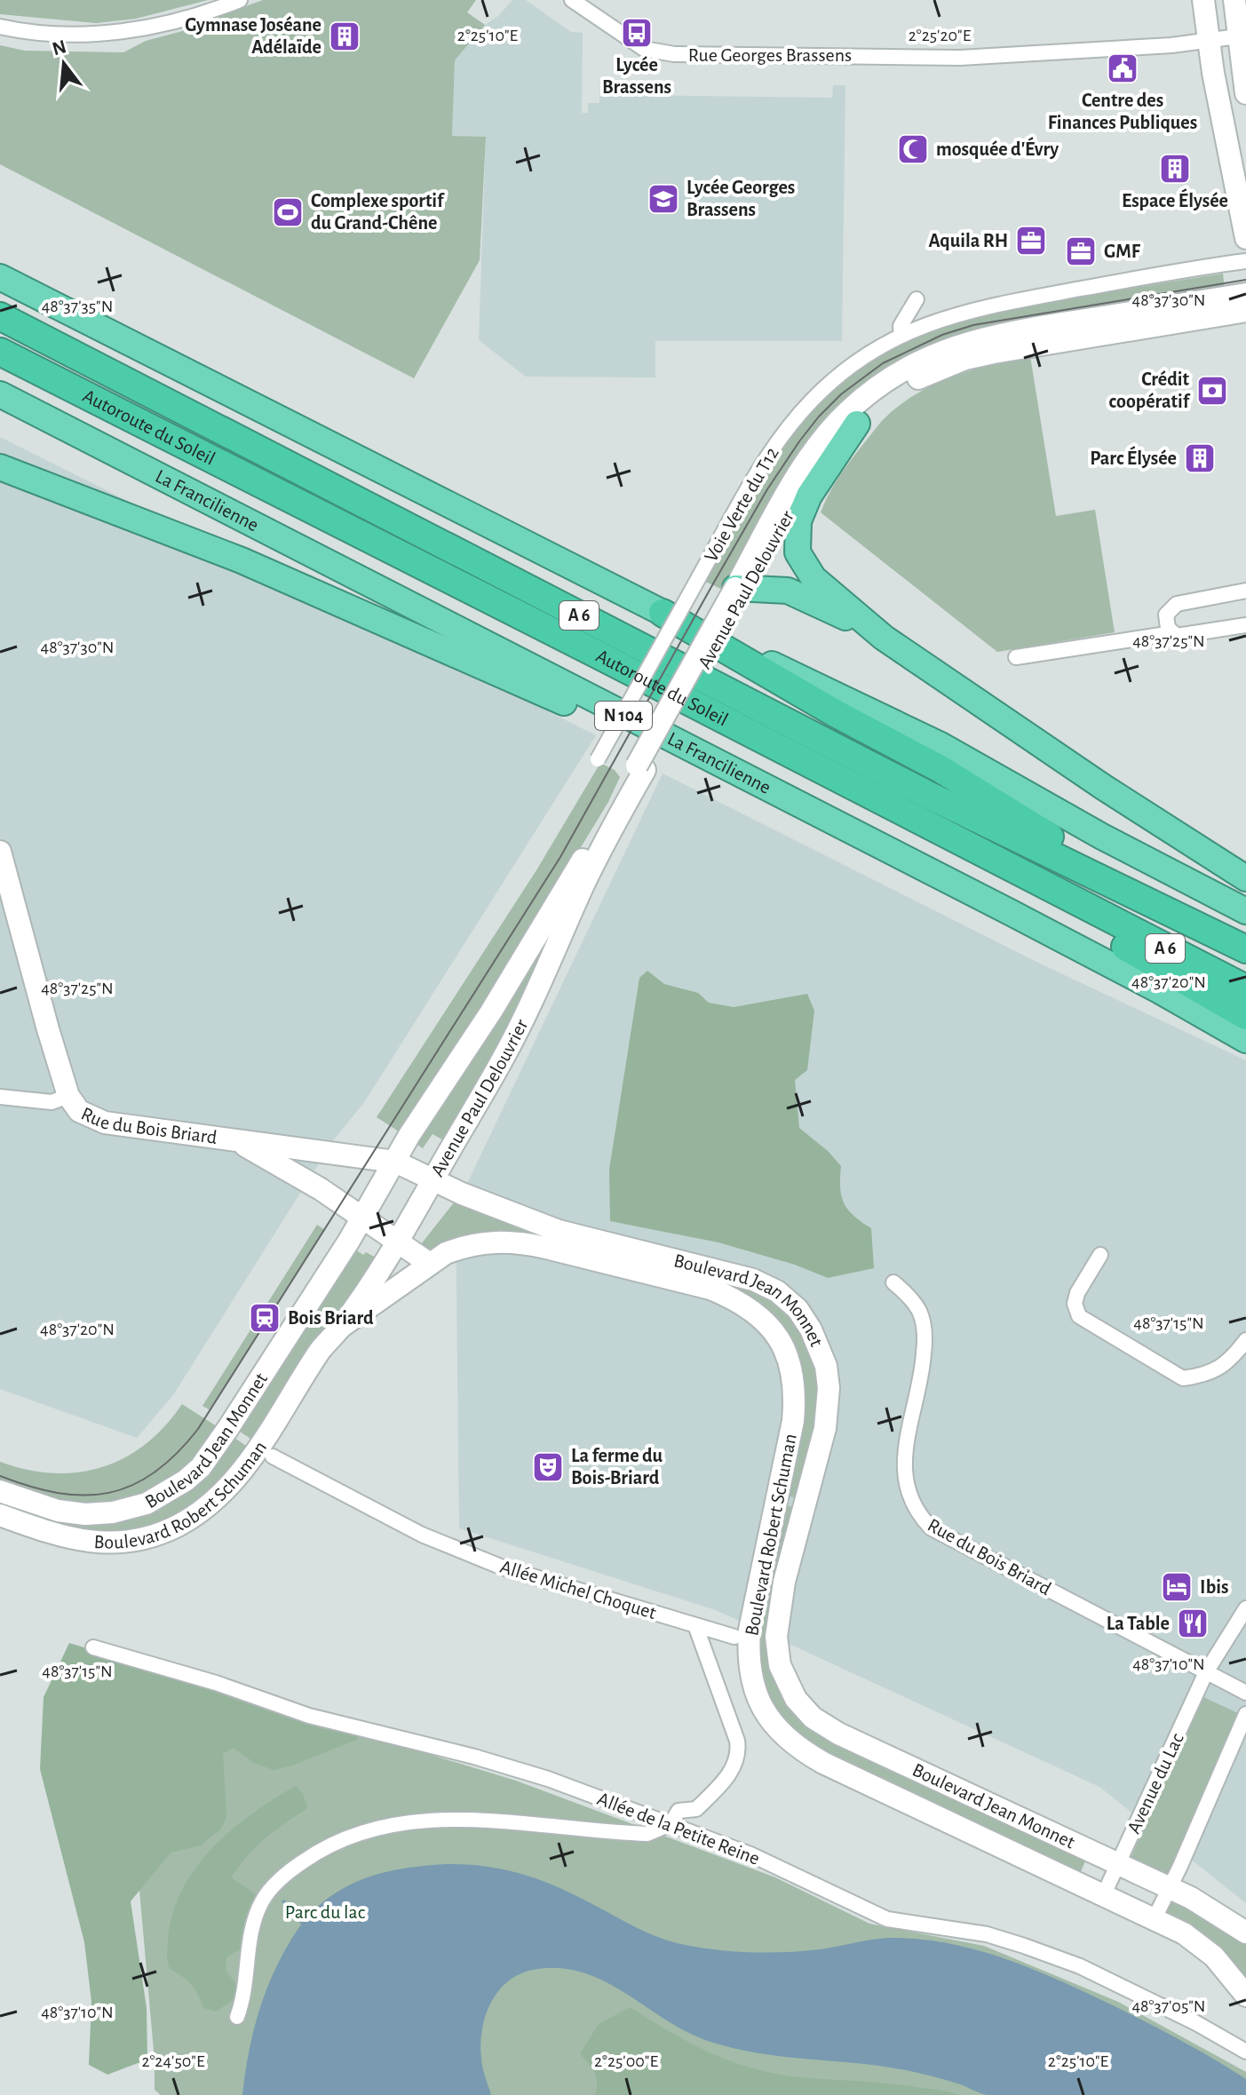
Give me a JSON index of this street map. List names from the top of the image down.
{
  "streets": {
    "highway": [
      "Autoroute du Soleil",
      "La Francilienne",
      "A 6",
      "N 104"
    ],
    "main road": [
      "Avenue Paul Delouvrier",
      "Rue du Bois Briard",
      "Boulevard Jean Monnet",
      "Boulevard Robert Schuman"
    ],
    "street": [
      "Rue Georges Brassens",
      "Voie Verte du T12",
      "Allée Michel Choquet",
      "Avenue du Lac",
      "Allée de la Petite Reine"
    ]
  },
  "crossings": [
    ["Avenue Paul Delouvrier", "Rue du Bois Briard"],
    ["Avenue Paul Delouvrier", "Boulevard Jean Monnet"],
    ["Avenue Paul Delouvrier", "Boulevard Robert Schuman"],
    ["Rue du Bois Briard", "Boulevard Jean Monnet"],
    ["Rue du Bois Briard", "Boulevard Robert Schuman"],
    ["Rue du Bois Briard", "Avenue du Lac"],
    ["Boulevard Jean Monnet", "Avenue du Lac"],
    ["Boulevard Robert Schuman", "Avenue du Lac"]
  ],
  "parks": ["Parc du lac"],
  "places": {
    "bus stop": ["Lycée Brassens"],
    "building": ["Gymnase Joséane Adélaïde", "Espace Élysée", "Parc Élysée"],
    "public building": ["Centre des Finances Publiques"],
    "mosque": ["mosquée d'Évry"],
    "school or university": ["Lycée Georges Brassens"],
    "sports": ["Complexe sportif du Grand-Chêne"],
    "office": ["Aquila RH", "GMF"],
    "bank": ["Crédit coopératif"],
    "station": ["Bois Briard"],
    "theatre": ["La ferme du Bois-Briard"],
    "hotel": ["Ibis"],
    "restaurant": ["La Table"]
  },
  "north": "top",
  "coordinates": [
    "2°25'10\"E",
    "2°25'20\"E",
    "48°37'30\"N",
    "48°37'35\"N",
    "48°37'25\"N",
    "48°37'20\"N",
    "48°37'15\"N",
    "48°37'10\"N",
    "48°37'05\"N",
    "2°24'50\"E",
    "2°25'00\"E"
  ]
}
